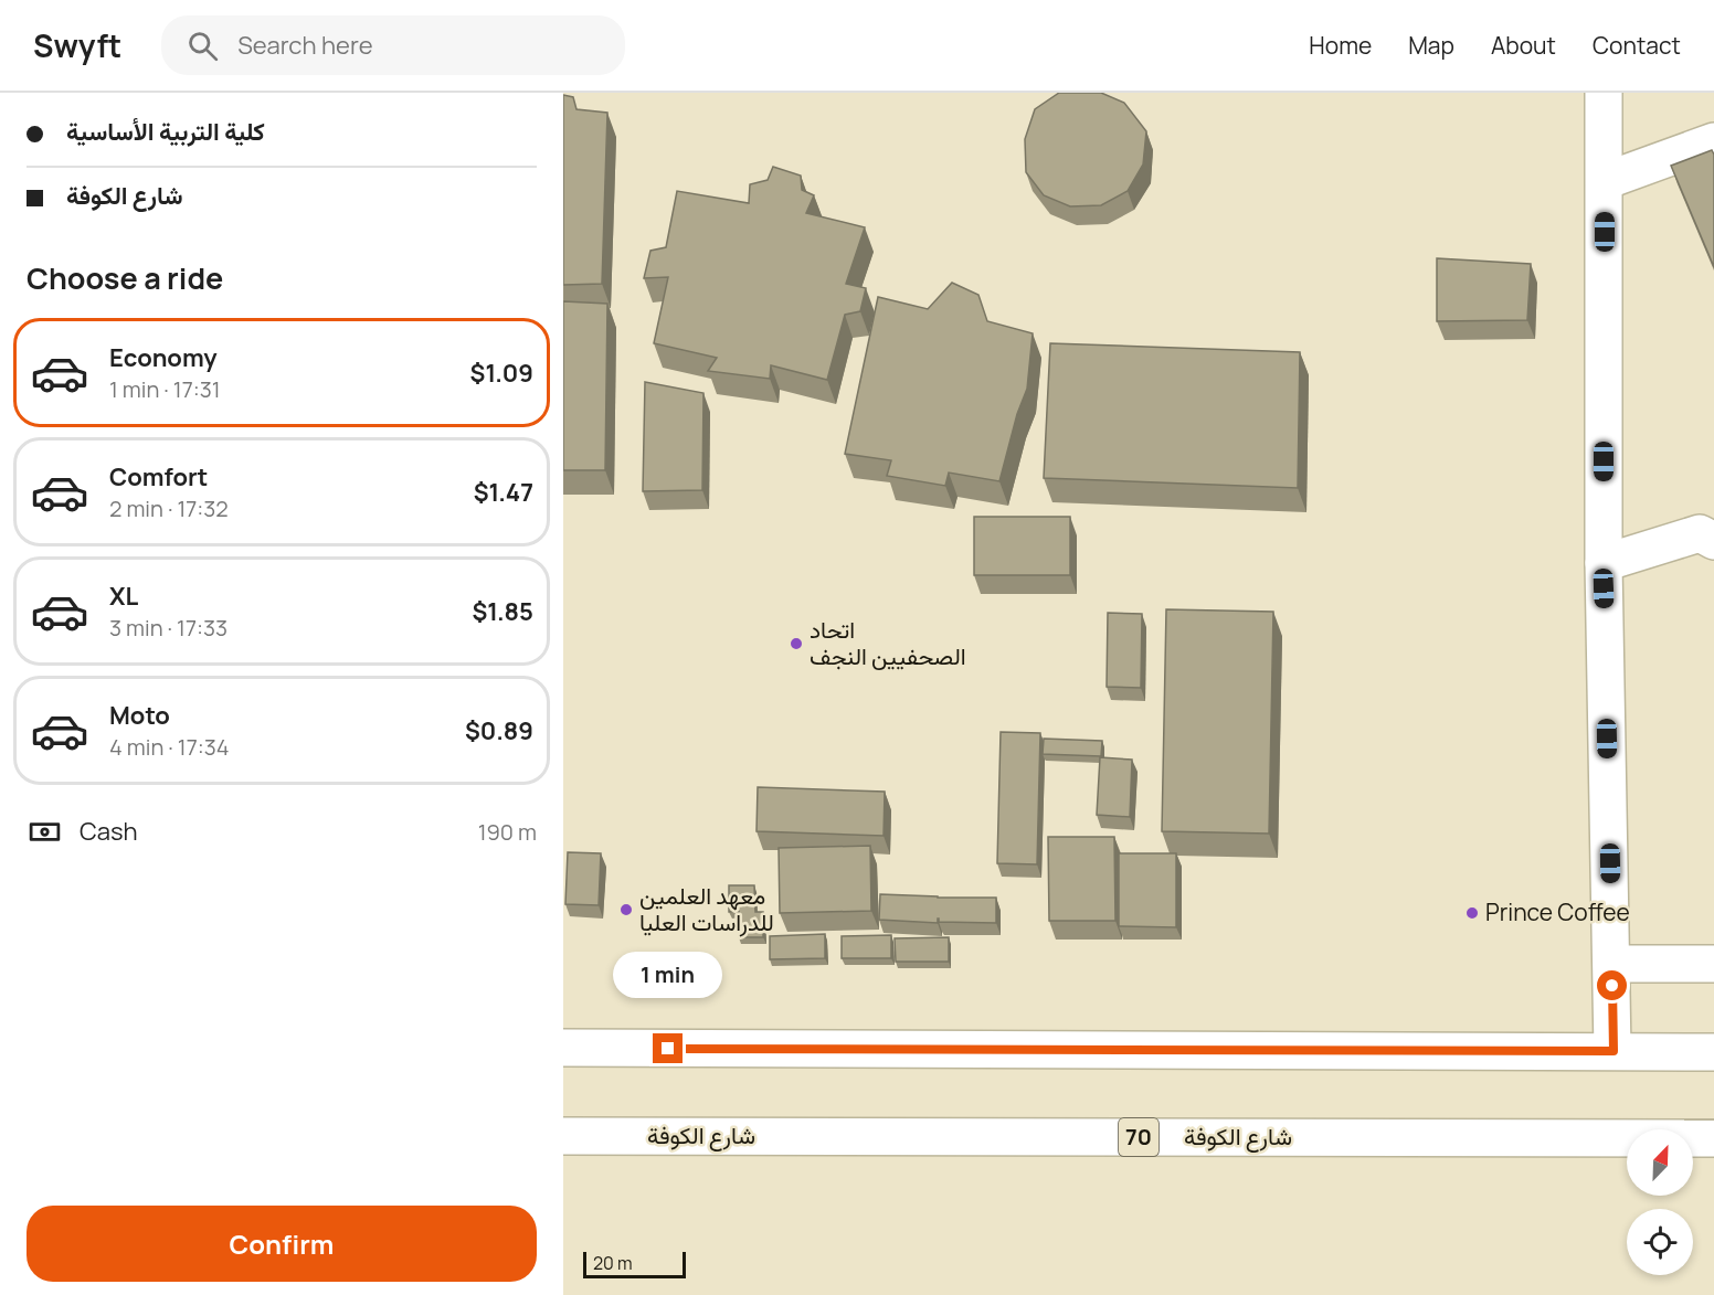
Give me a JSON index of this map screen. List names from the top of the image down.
{
  "streets": {
    "main road": ["شارع الكوفة", "70"]
  },
  "places": ["اتحاد الصحفيين النجف", "معهد العلمين للدراسات العليا", "Prince Coffee"],
  "scale_bar": "20 m",
  "north": "top right",
  "page": {
    "header": "Swyft",
    "search": "Search here",
    "nav": [
      "Home",
      "Map",
      "About",
      "Contact"
    ],
    "banner": ["كلية التربية الأساسية", "شارع الكوفة"],
    "heading": "Choose a ride",
    "list": [
      {
        "name": "Economy",
        "note": "1 min · 17:31",
        "value": "$1.09"
      },
      {
        "name": "Comfort",
        "note": "2 min · 17:32",
        "value": "$1.47"
      },
      {
        "name": "XL",
        "note": "3 min · 17:33",
        "value": "$1.85"
      },
      {
        "name": "Moto",
        "note": "4 min · 17:34",
        "value": "$0.89"
      }
    ],
    "pay": ["Cash", "190 m"],
    "bubble": "1 min",
    "buttons": "Confirm",
    "scale": "20 m"
  }
}
